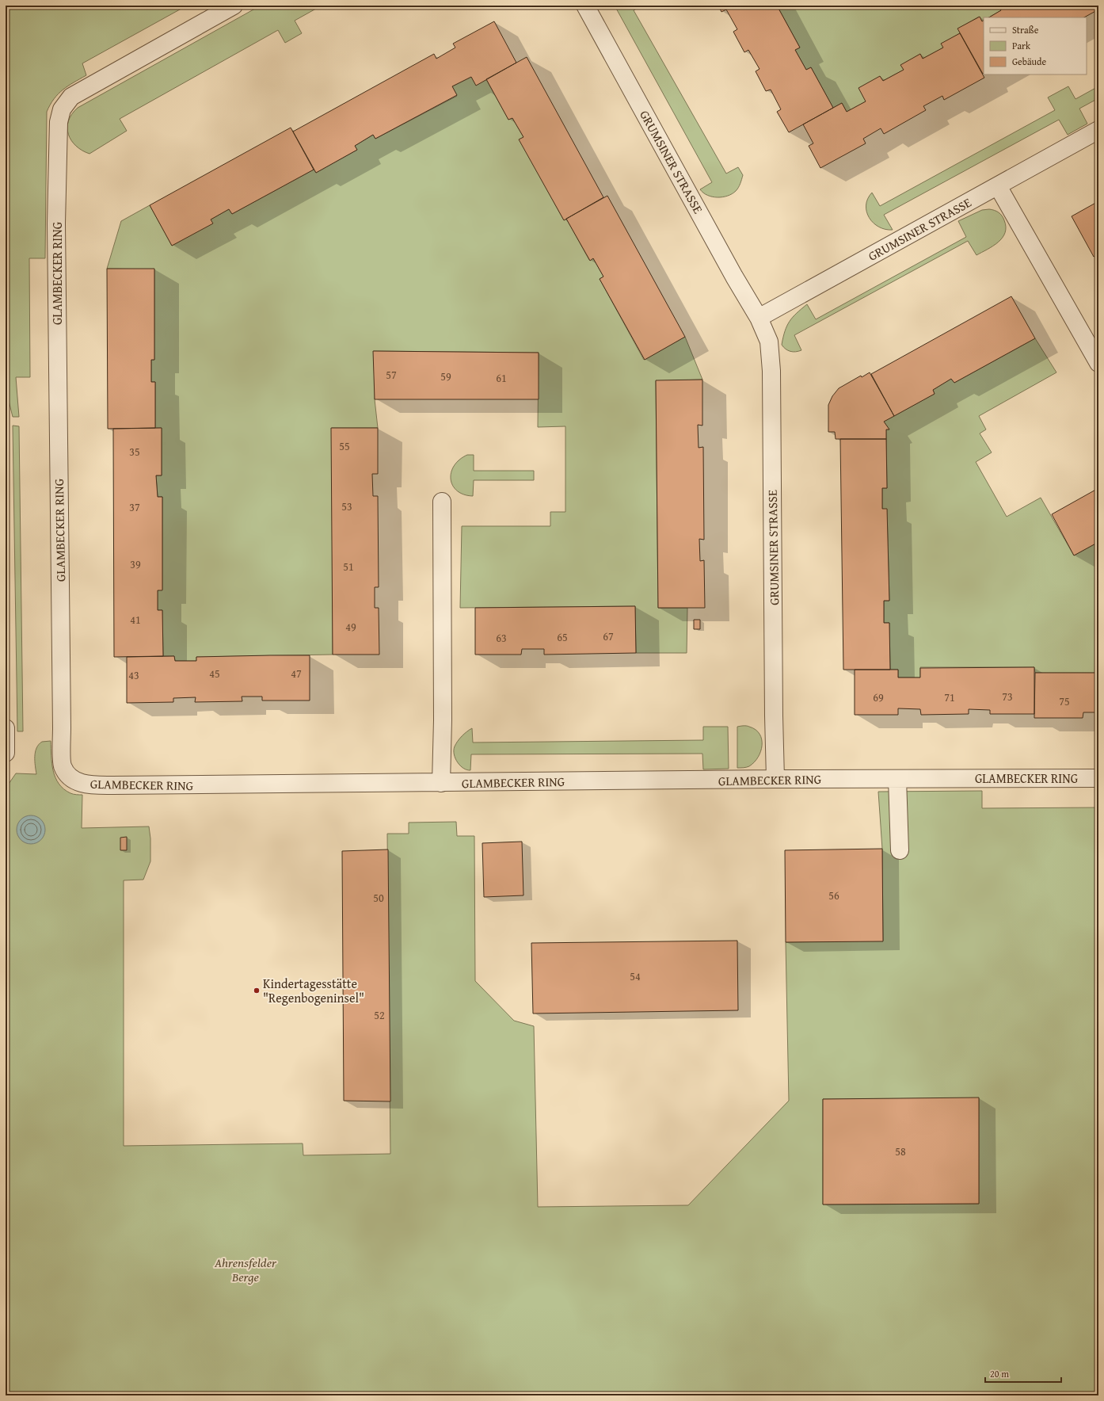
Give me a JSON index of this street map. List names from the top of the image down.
{
  "streets": {
    "street": ["GRUMSINER STRASSE", "GLAMBECKER RING"]
  },
  "crossings": [
    ["GRUMSINER STRASSE", "GLAMBECKER RING"]
  ],
  "parks": ["Ahrensfelder Berge"],
  "places": ["Kindertagesstätte \"Regenbogeninsel\""],
  "house_numbers": [
    "57",
    "59",
    "61",
    "55",
    "35",
    "53",
    "37",
    "39",
    "51",
    "41",
    "49",
    "67",
    "65",
    "63",
    "45",
    "47",
    "43",
    "73",
    "69",
    "71",
    "75",
    "56",
    "50",
    "54",
    "52",
    "58"
  ],
  "legend": ["Straße", "Park", "Gebäude"],
  "scale_bar": "20 m"
}
